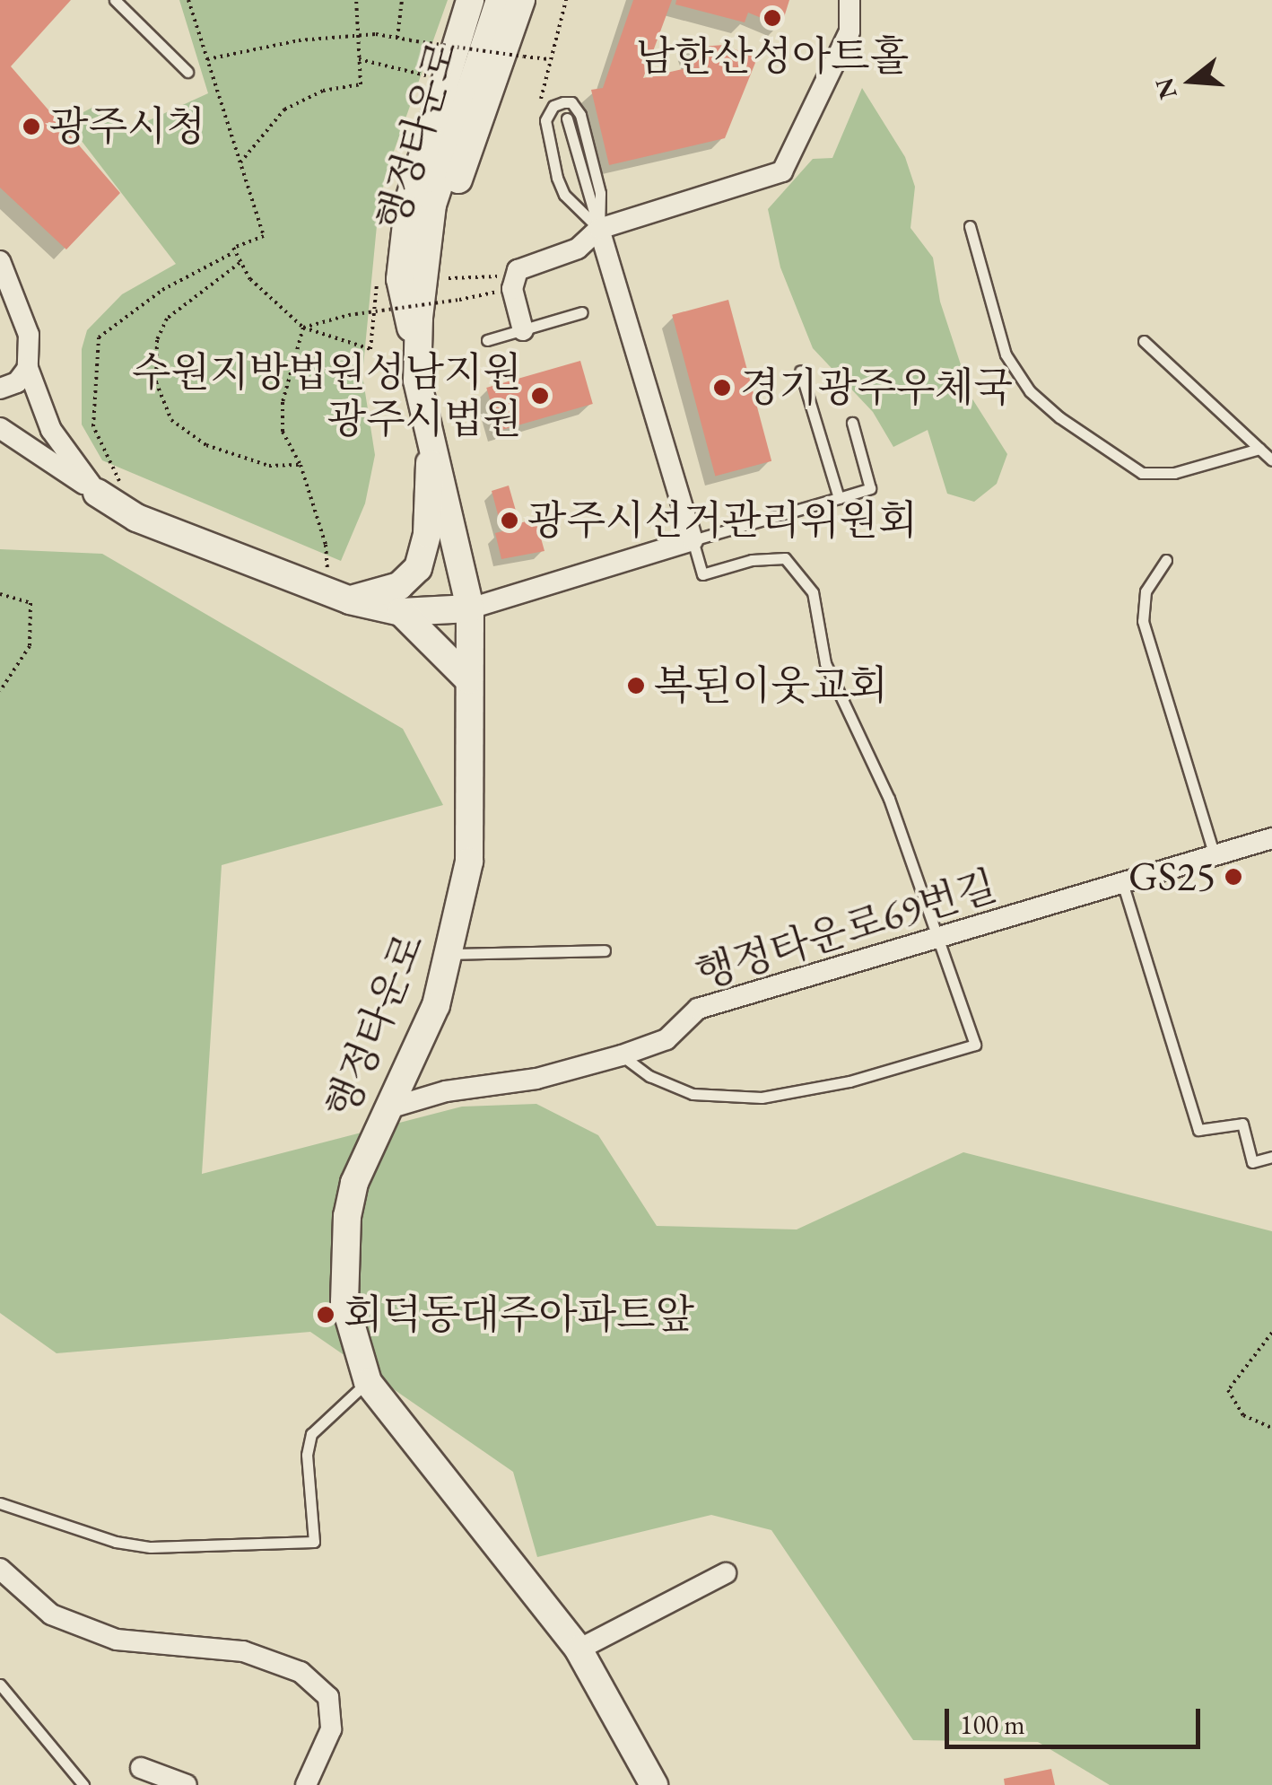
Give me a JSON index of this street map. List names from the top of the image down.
{
  "streets": {
    "street": ["행정타운로", "행정타운로69번길"]
  },
  "crossings": [
    ["행정타운로", "행정타운로69번길"]
  ],
  "places": [
    "남한산성아트홀",
    "광주시청",
    "경기광주우체국",
    "수원지방법원성남지원 광주시법원",
    "광주시선거관리위원회",
    "복된이웃교회",
    "GS25",
    "회덕동대주아파트앞"
  ],
  "scale_bar": "100 m",
  "north": "left"
}
